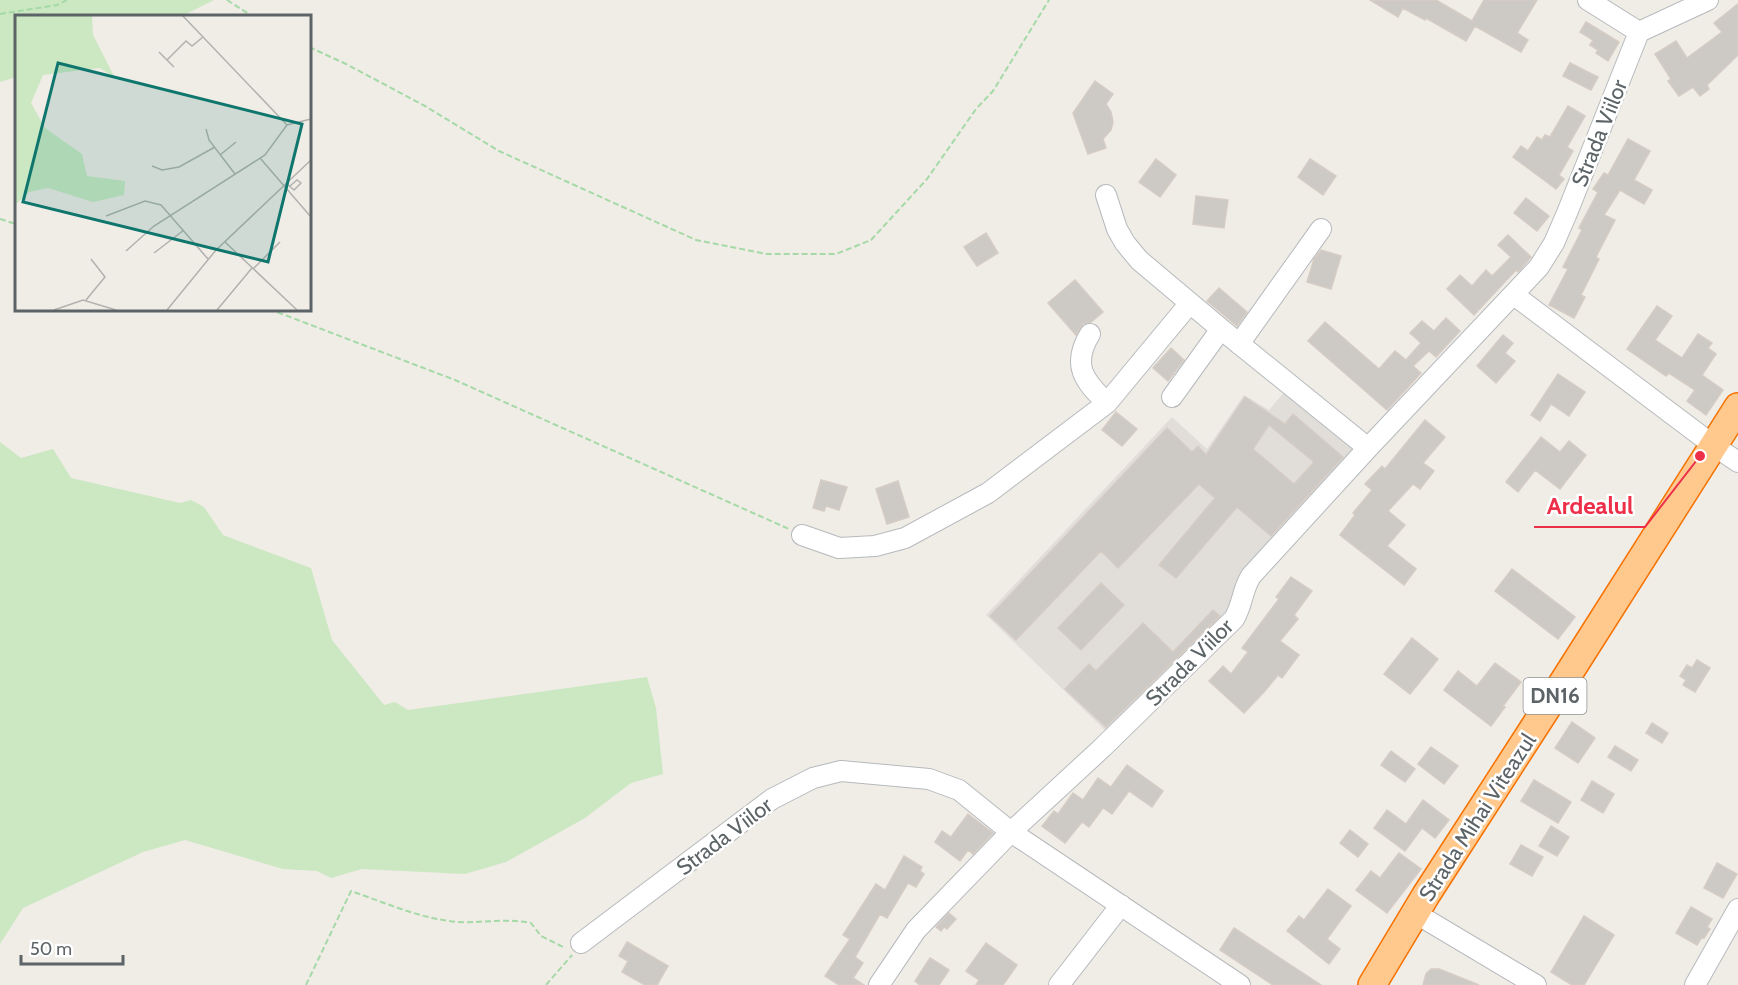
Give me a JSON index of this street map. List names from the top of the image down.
{
  "streets": {
    "highway": ["DN16", "Strada Mihai Viteazul"],
    "street": ["Strada Viilor"]
  },
  "places": ["Ardealul"],
  "scale_bar": "50 m"
}
